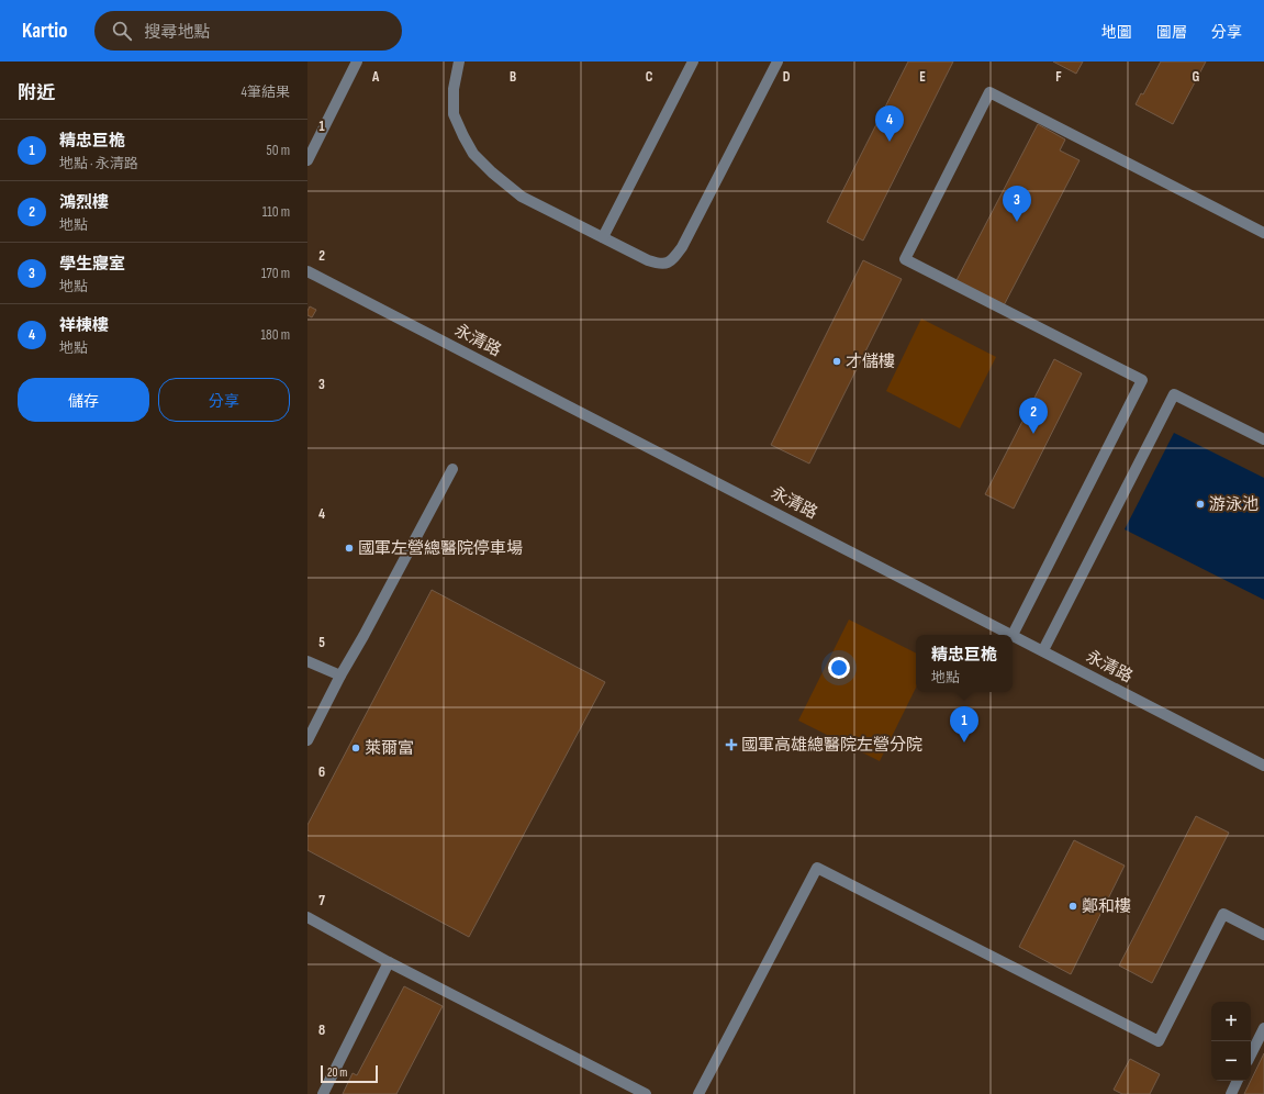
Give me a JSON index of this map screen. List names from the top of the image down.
{
  "streets": {
    "street": ["永清路"]
  },
  "places": {
    "other": [
      "才儲樓",
      "游泳池",
      "國軍左營總醫院停車場",
      "萊爾富",
      "鄭和樓"
    ],
    "health": ["國軍高雄總醫院左營分院"]
  },
  "scale_bar": "20 m",
  "page": {
    "header": "Kartio",
    "search": "搜尋地點",
    "nav": ["地圖", "圖層", "分享"],
    "heading": ["附近", "4筆結果"],
    "pins": [
      "4",
      "3",
      "2",
      "1"
    ],
    "list": [
      {
        "mark": "1",
        "name": "精忠巨桅",
        "note": "地點 · 永清路",
        "value": "50 m"
      },
      {
        "mark": "2",
        "name": "鴻烈樓",
        "note": "地點",
        "value": "110 m"
      },
      {
        "mark": "3",
        "name": "學生寢室",
        "note": "地點",
        "value": "170 m"
      },
      {
        "mark": "4",
        "name": "祥棟樓",
        "note": "地點",
        "value": "180 m"
      }
    ],
    "buttons": ["儲存", "分享"],
    "popup": ["精忠巨桅", "地點"],
    "map_buttons": ["+", "−"],
    "scale": "20 m"
  },
  "grid": {
    "columns": [
      "A",
      "B",
      "C",
      "D",
      "E",
      "F",
      "G"
    ],
    "rows": [
      "1",
      "2",
      "3",
      "4",
      "5",
      "6",
      "7",
      "8"
    ]
  }
}
